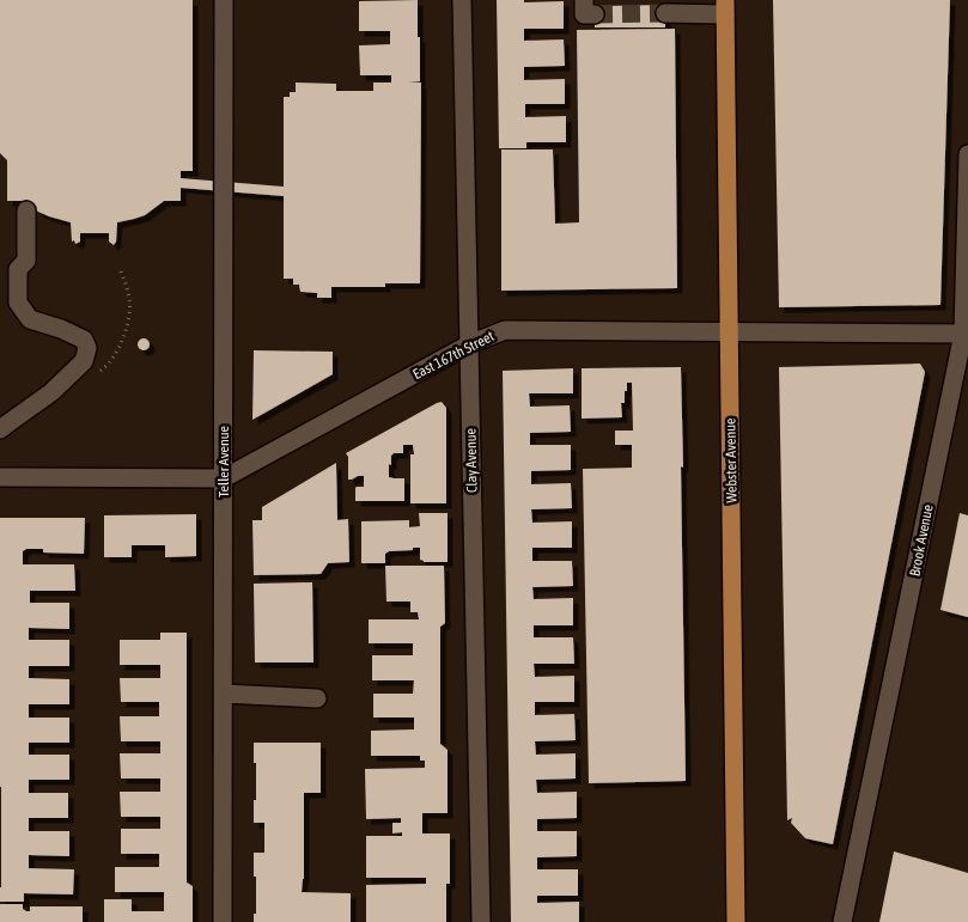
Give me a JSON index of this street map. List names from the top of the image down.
{
  "streets": {
    "main road": ["Webster Avenue"],
    "street": [
      "East 167th Street",
      "Clay Avenue",
      "Teller Avenue",
      "Brook Avenue"
    ]
  },
  "crossings": [
    ["East 167th Street", "Clay Avenue"],
    ["East 167th Street", "Webster Avenue"],
    ["East 167th Street", "Teller Avenue"],
    ["East 167th Street", "Brook Avenue"]
  ]
}
